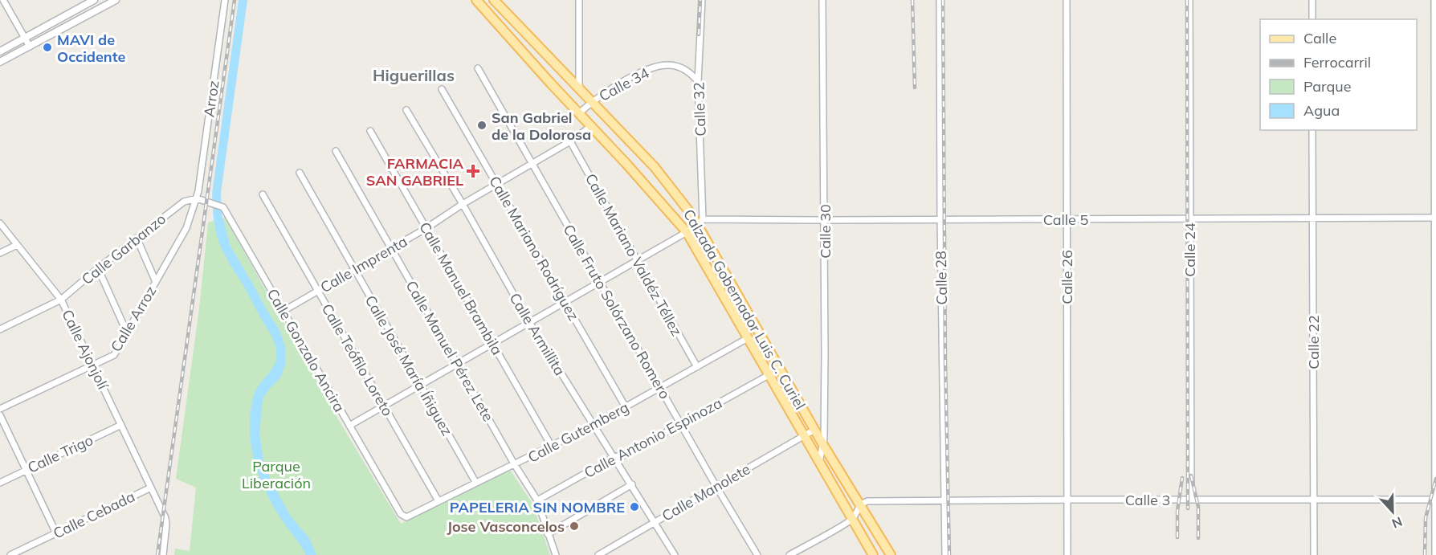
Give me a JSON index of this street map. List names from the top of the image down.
{
  "streets": {
    "main road": ["Calzada Gobernador Luis C. Curiel"],
    "street": [
      "Calle 34",
      "Arroz",
      "Calle 32",
      "Calle 5",
      "Calle 30",
      "Calle Mariano Rodríguez",
      "Calle Garbanzo",
      "Calle 24",
      "Calle Mariano Valdéz Téllez",
      "Calle Imprenta",
      "Calle 26",
      "Calle 28",
      "Calle Manuel Brambila",
      "Calle Fruto Solórzano Romero",
      "Calle Arroz",
      "Calle Armillita",
      "Calle 22",
      "Calle Ajonjolí",
      "Calle Gonzalo Ancira",
      "Calle Manuel Pérez Lete",
      "Calle Teófilo Loreto",
      "Calle José María Íñiguez",
      "Calle Gutemberg",
      "Calle Antonio Espinoza",
      "Calle Trigo",
      "Calle Manolete",
      "Calle 3",
      "Calle Cebada"
    ]
  },
  "crossings": [
    ["Calle 34", "Calle 32"],
    ["Calle 34", "Calzada Gobernador Luis C. Curiel"],
    ["Arroz", "Calle Garbanzo"],
    ["Arroz", "Calle Arroz"],
    ["Arroz", "Calle Gonzalo Ancira"],
    ["Calle 32", "Calle 5"],
    ["Calle 32", "Calzada Gobernador Luis C. Curiel"],
    ["Calle 5", "Calle 30"],
    ["Calle 5", "Calle 24"],
    ["Calle 5", "Calle 26"],
    ["Calle 5", "Calle 28"],
    ["Calle 5", "Calzada Gobernador Luis C. Curiel"],
    ["Calle 5", "Calle 22"],
    ["Calle 30", "Calzada Gobernador Luis C. Curiel"],
    ["Calle Mariano Rodríguez", "Calle Imprenta"],
    ["Calle Mariano Rodríguez", "Calle Gutemberg"],
    ["Calle Garbanzo", "Calle Arroz"],
    ["Calle Garbanzo", "Calle Ajonjolí"],
    ["Calle Garbanzo", "Calle Gonzalo Ancira"],
    ["Calle 24", "Calle 3"],
    ["Calle Mariano Valdéz Téllez", "Calle Imprenta"],
    ["Calle Mariano Valdéz Téllez", "Calle Gutemberg"],
    ["Calle Imprenta", "Calle Manuel Brambila"],
    ["Calle Imprenta", "Calzada Gobernador Luis C. Curiel"],
    ["Calle Imprenta", "Calle Fruto Solórzano Romero"],
    ["Calle Imprenta", "Calle Armillita"],
    ["Calle Imprenta", "Calle Gonzalo Ancira"],
    ["Calle Imprenta", "Calle Manuel Pérez Lete"],
    ["Calle Imprenta", "Calle Teófilo Loreto"],
    ["Calle Imprenta", "Calle José María Íñiguez"],
    ["Calle 26", "Calle 3"],
    ["Calle 28", "Calle 3"],
    ["Calle Manuel Brambila", "Calle Gutemberg"],
    ["Calzada Gobernador Luis C. Curiel", "Calle Gutemberg"],
    ["Calzada Gobernador Luis C. Curiel", "Calle Antonio Espinoza"],
    ["Calzada Gobernador Luis C. Curiel", "Calle Manolete"],
    ["Calzada Gobernador Luis C. Curiel", "Calle 3"],
    ["Calle Fruto Solórzano Romero", "Calle Gutemberg"],
    ["Calle Fruto Solórzano Romero", "Calle Antonio Espinoza"],
    ["Calle Fruto Solórzano Romero", "Calle Manolete"],
    ["Calle Arroz", "Calle Ajonjolí"],
    ["Calle Arroz", "Calle Gonzalo Ancira"],
    ["Calle Armillita", "Calle Gutemberg"],
    ["Calle Armillita", "Calle Antonio Espinoza"],
    ["Calle Armillita", "Calle Manolete"],
    ["Calle 22", "Calle 3"],
    ["Calle Ajonjolí", "Calle Trigo"],
    ["Calle Ajonjolí", "Calle Cebada"],
    ["Calle Gonzalo Ancira", "Calle Gutemberg"],
    ["Calle Manuel Pérez Lete", "Calle Gutemberg"],
    ["Calle Manuel Pérez Lete", "Calle Antonio Espinoza"],
    ["Calle Teófilo Loreto", "Calle Gutemberg"],
    ["Calle José María Íñiguez", "Calle Gutemberg"]
  ],
  "districts": ["Higuerillas"],
  "parks": ["Parque Liberación"],
  "places": {
    "other": [
      "MAVI de Occidente",
      "San Gabriel de la Dolorosa",
      "PAPELERIA SIN NOMBRE",
      "Jose Vasconcelos"
    ],
    "health": ["FARMACIA SAN GABRIEL"]
  },
  "legend": [
    "Calle",
    "Ferrocarril",
    "Parque",
    "Agua"
  ],
  "north": "bottom"
}
